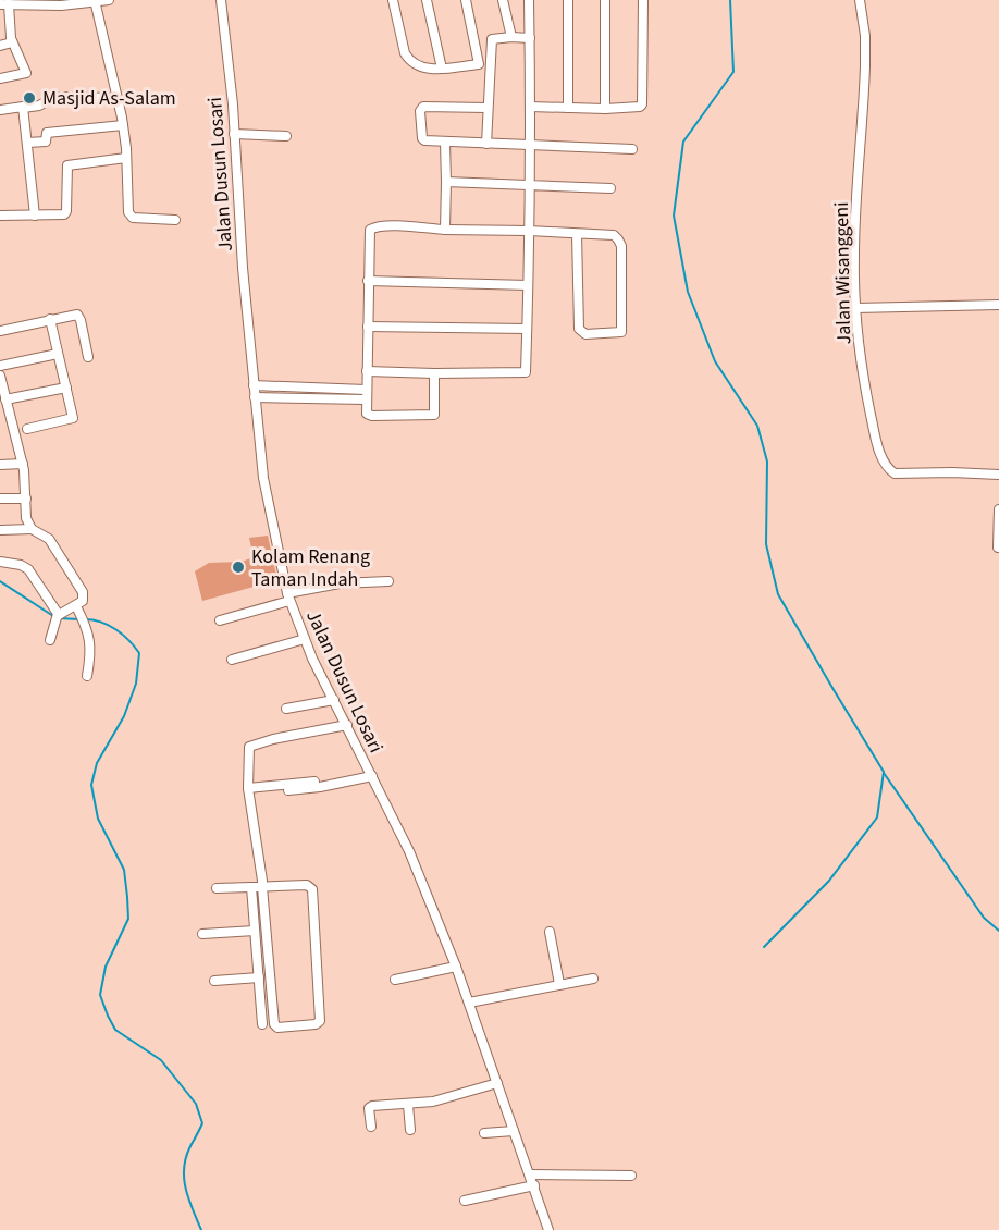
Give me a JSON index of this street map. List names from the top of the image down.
{
  "streets": {
    "street": ["Jalan Dusun Losari", "Jalan Wisanggeni"]
  },
  "places": ["Masjid As-Salam", "Kolam Renang Taman Indah"]
}
